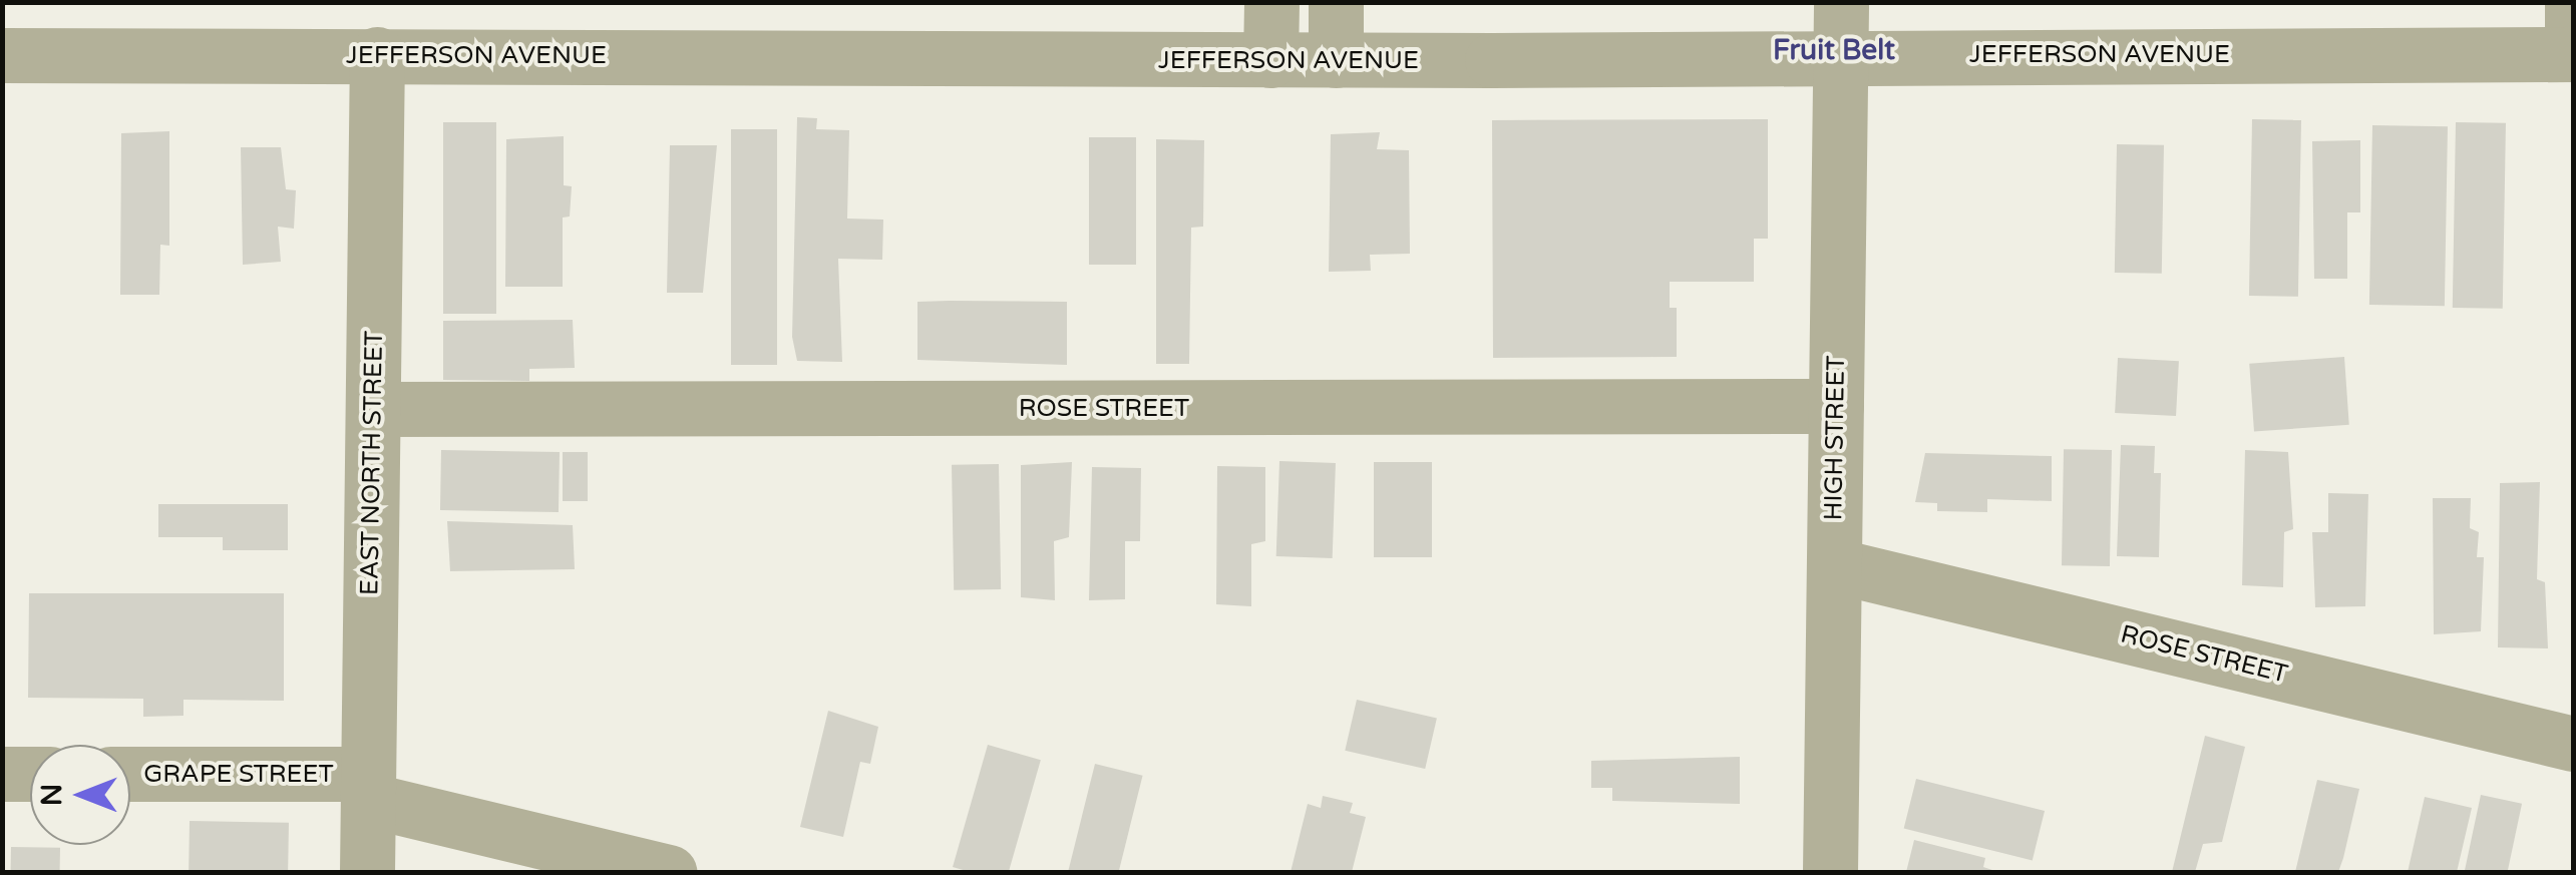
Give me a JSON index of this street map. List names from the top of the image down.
{
  "streets": {
    "street": [
      "JEFFERSON AVENUE",
      "ROSE STREET",
      "HIGH STREET",
      "EAST NORTH STREET",
      "GRAPE STREET"
    ]
  },
  "crossings": [
    ["JEFFERSON AVENUE", "HIGH STREET"],
    ["JEFFERSON AVENUE", "EAST NORTH STREET"],
    ["ROSE STREET", "HIGH STREET"],
    ["ROSE STREET", "EAST NORTH STREET"],
    ["EAST NORTH STREET", "GRAPE STREET"]
  ],
  "districts": ["Fruit Belt"],
  "north": "left"
}
